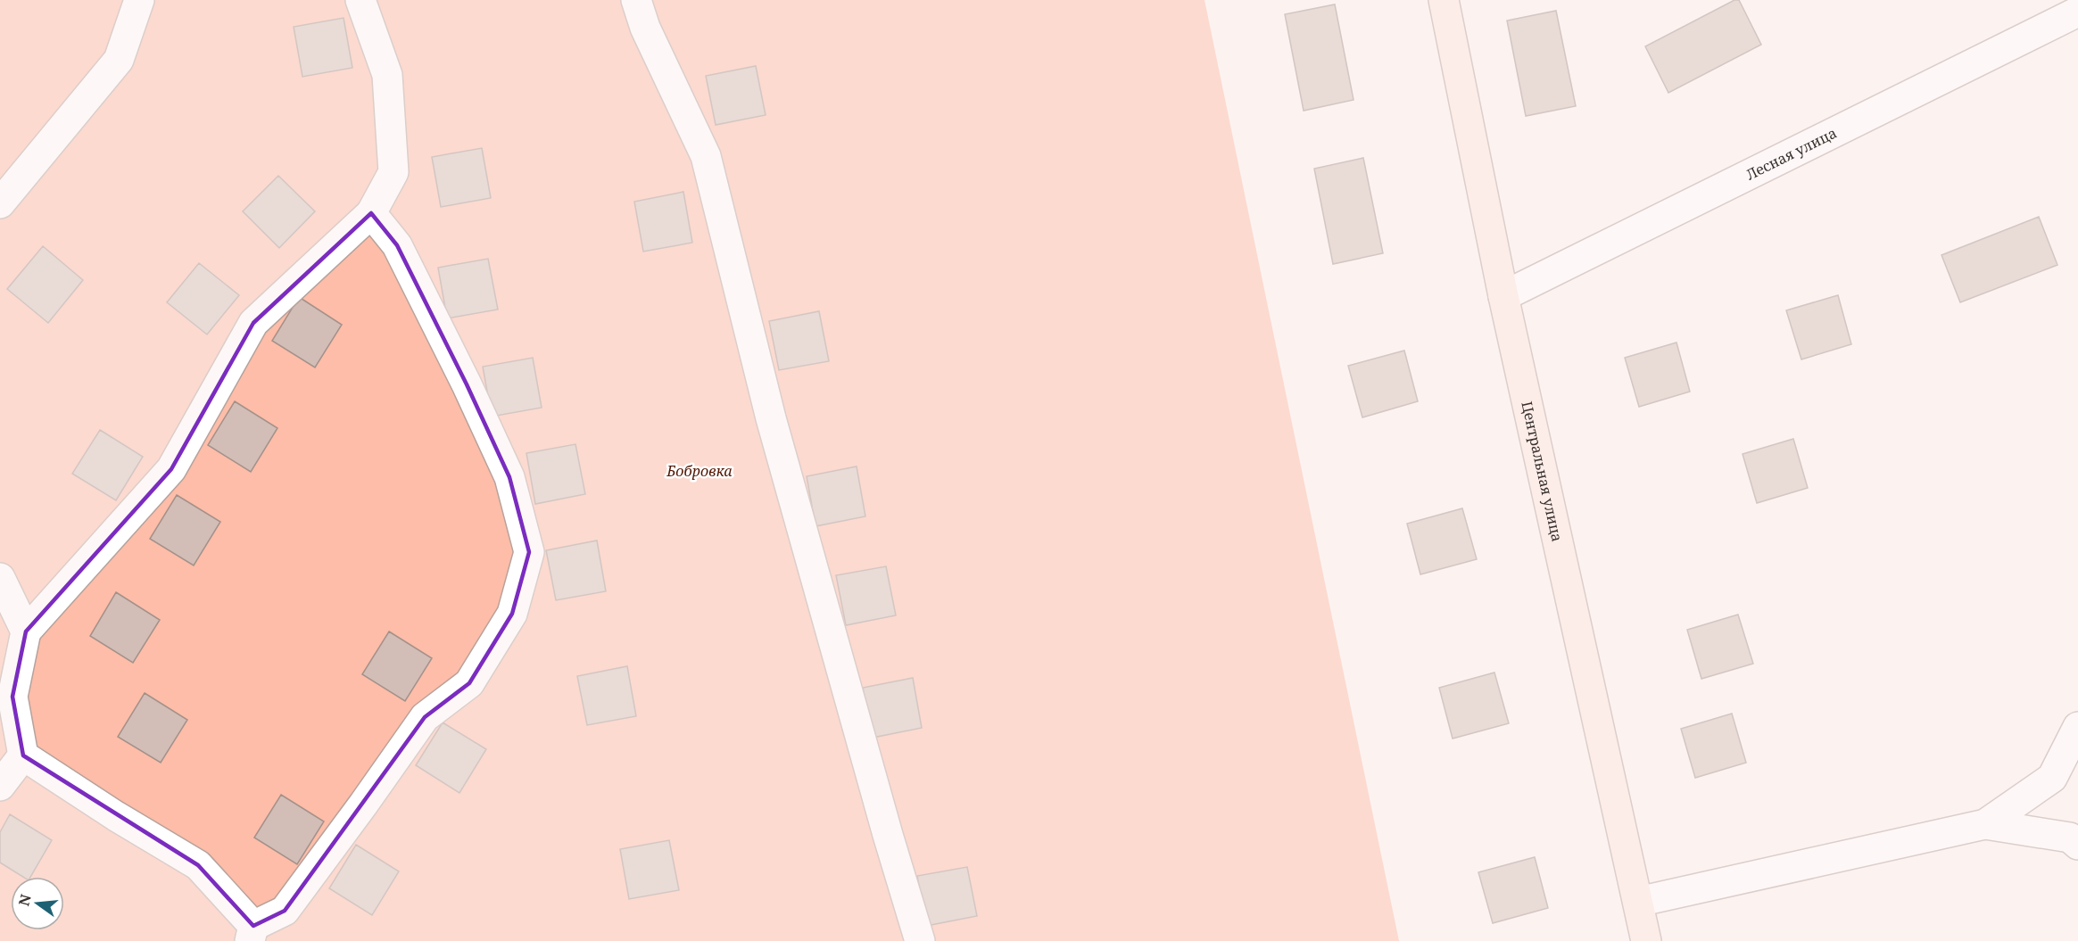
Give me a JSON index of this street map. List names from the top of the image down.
{
  "streets": {
    "street": ["Лесная улица", "Центральная улица"]
  },
  "crossings": [
    ["Лесная улица", "Центральная улица"]
  ],
  "parks": ["Бобровка"],
  "north": "left"
}
